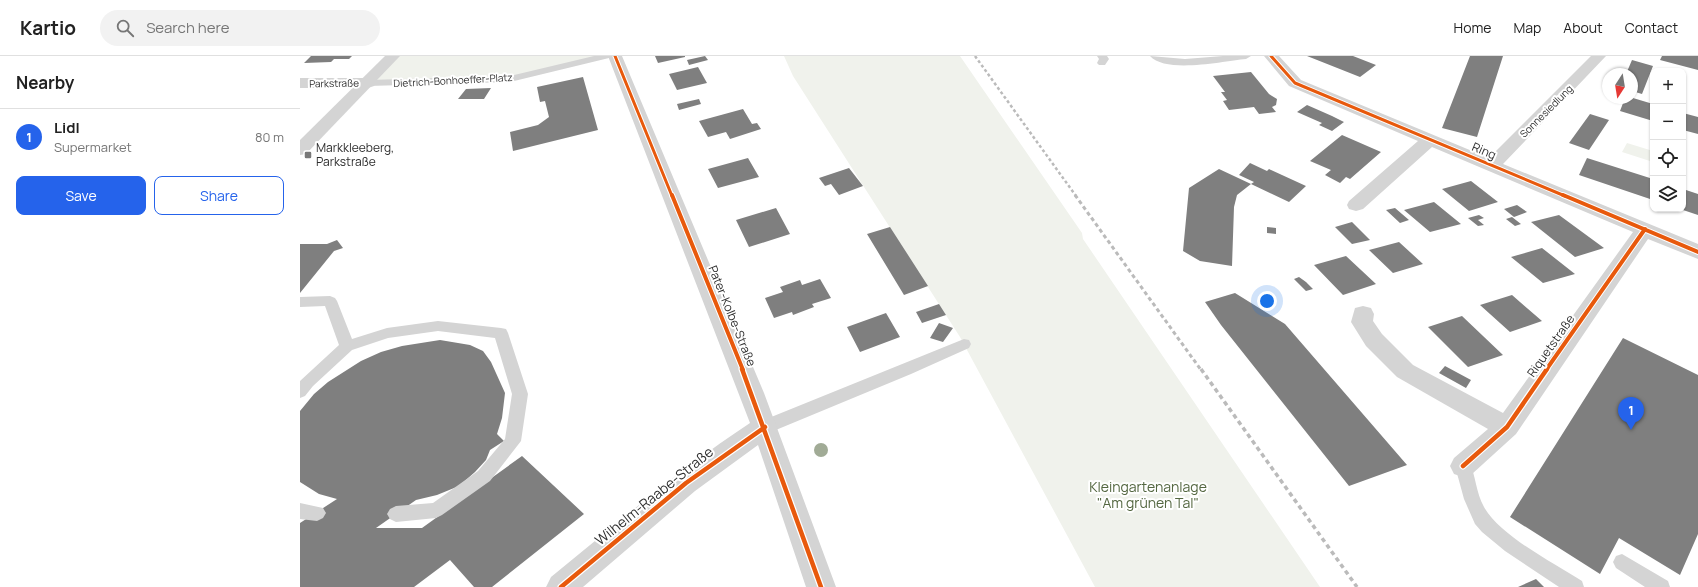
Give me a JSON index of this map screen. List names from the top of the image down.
{
  "streets": {
    "street": [
      "Parkstraße",
      "Sonnesiedlung",
      "Ring",
      "Pater-Kolbe-Straße",
      "Riquetstraße",
      "Wilhelm-Raabe-Straße"
    ],
    "lane": ["Dietrich-Bonhoeffer-Platz"]
  },
  "crossings": [
    ["Dietrich-Bonhoeffer-Platz", "Parkstraße"],
    ["Sonnesiedlung", "Ring"],
    ["Ring", "Riquetstraße"],
    ["Pater-Kolbe-Straße", "Wilhelm-Raabe-Straße"]
  ],
  "parks": ["Kleingartenanlage \"Am grünen Tal\""],
  "places": {
    "transit": ["Markkleeberg, Parkstraße"]
  },
  "north": "bottom",
  "page": {
    "header": "Kartio",
    "search": "Search here",
    "nav": [
      "Home",
      "Map",
      "About",
      "Contact"
    ],
    "heading": "Nearby",
    "map_buttons": ["+", "−"],
    "list": [
      {
        "mark": "1",
        "name": "Lidl",
        "note": "Supermarket",
        "value": "80 m"
      }
    ],
    "buttons": ["Save", "Share"],
    "pins": "1"
  }
}
